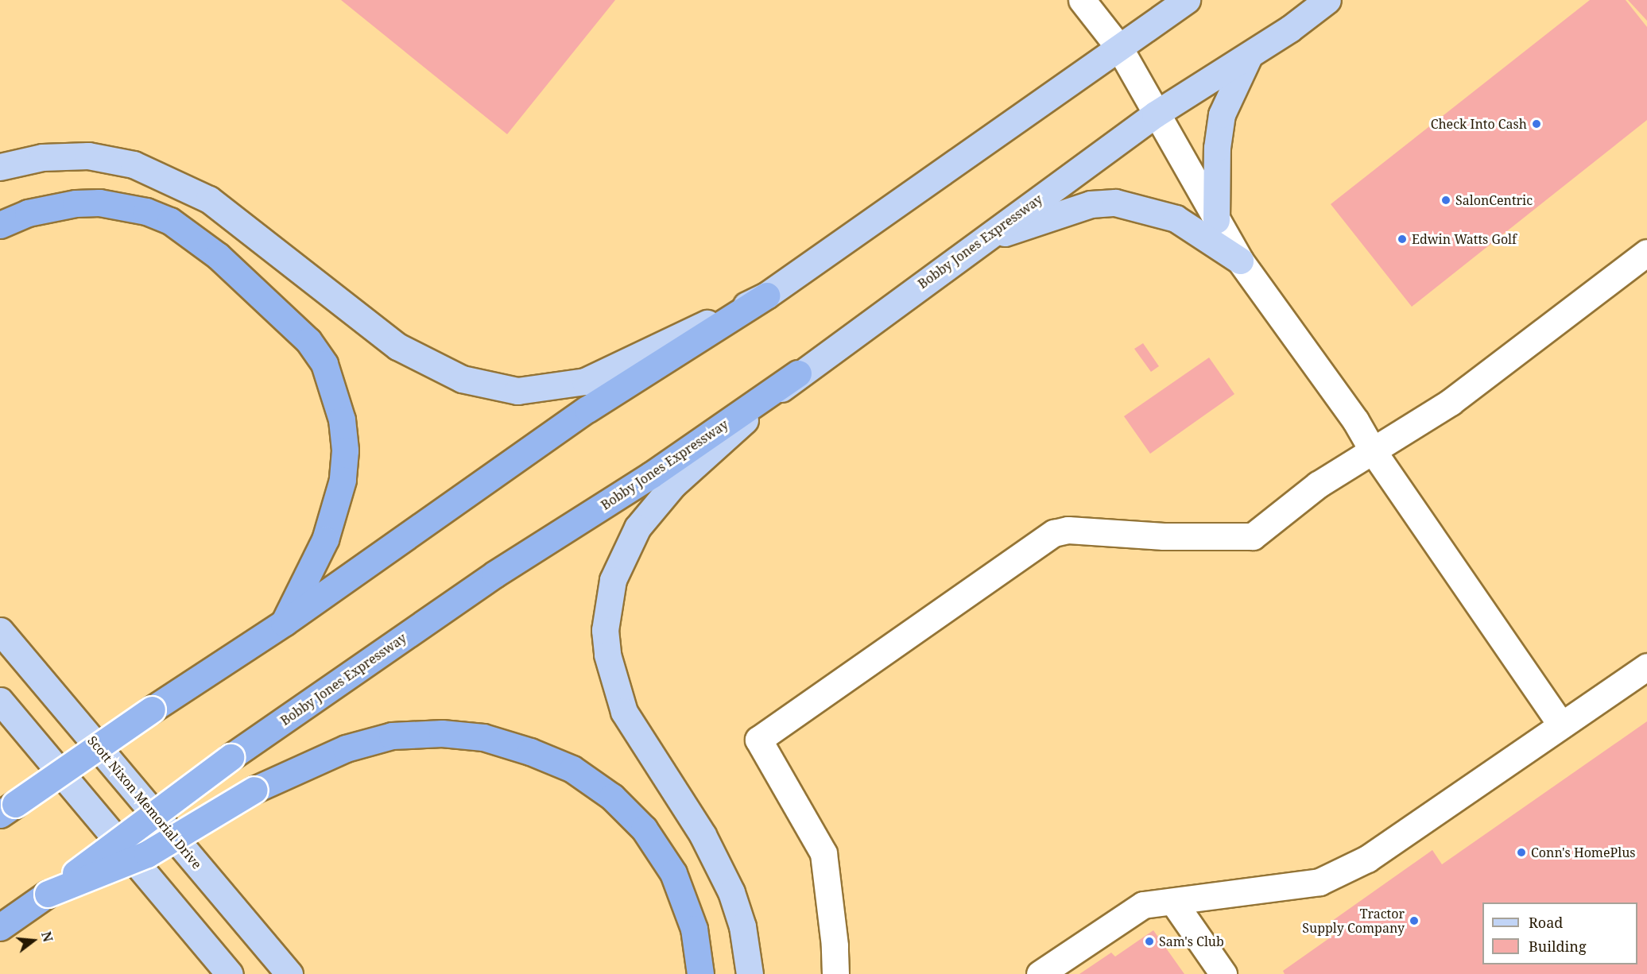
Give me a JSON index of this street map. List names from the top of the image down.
{
  "streets": {
    "highway": ["Bobby Jones Expressway"],
    "main road": ["Scott Nixon Memorial Drive"]
  },
  "places": [
    "Check Into Cash",
    "SalonCentric",
    "Edwin Watts Golf",
    "Conn's HomePlus",
    "Tractor Supply Company",
    "Sam's Club"
  ],
  "legend": ["Road", "Building"],
  "north": "right"
}
